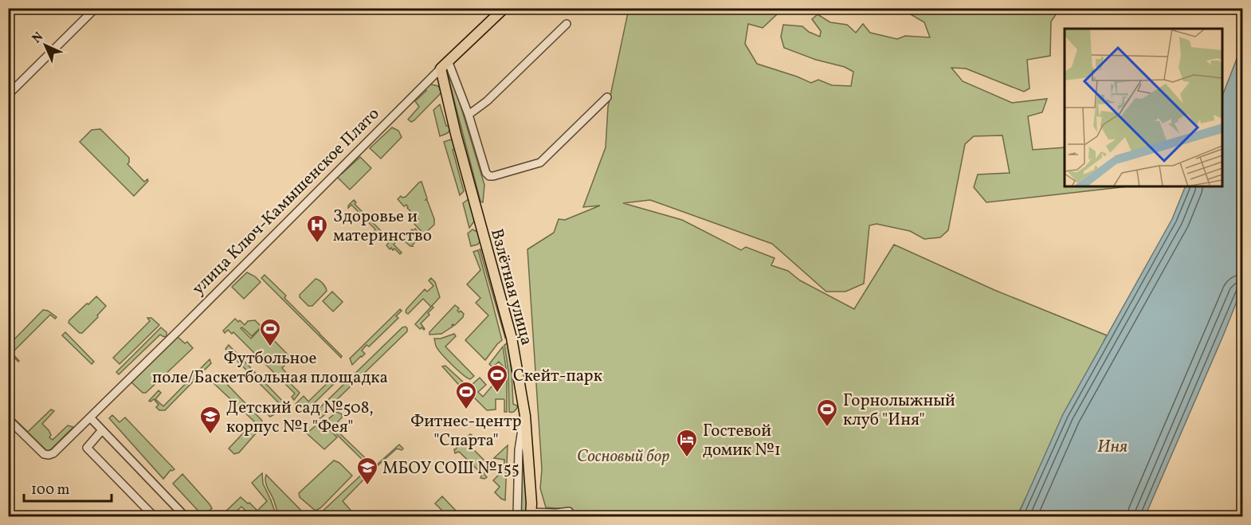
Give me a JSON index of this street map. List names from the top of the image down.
{
  "streets": {
    "main road": ["улица Ключ-Камышенское Плато", "Взлётная улица"]
  },
  "crossings": [
    ["улица Ключ-Камышенское Плато", "Взлётная улица"]
  ],
  "water": ["Иня"],
  "parks": ["Сосновый бор"],
  "places": {
    "hospital": ["Здоровье и материнство"],
    "sports": [
      "Футбольное поле/Баскетбольная площадка",
      "Скейт-парк",
      "Фитнес-центр \"Спарта\"",
      "Горнолыжный клуб \"Иня\""
    ],
    "school or university": ["Детский сад №508, корпус №1 \"Фея\"", "МБОУ СОШ №155"],
    "hotel": ["Гостевой домик №1"]
  },
  "scale_bar": "100 m",
  "north": "top left"
}
